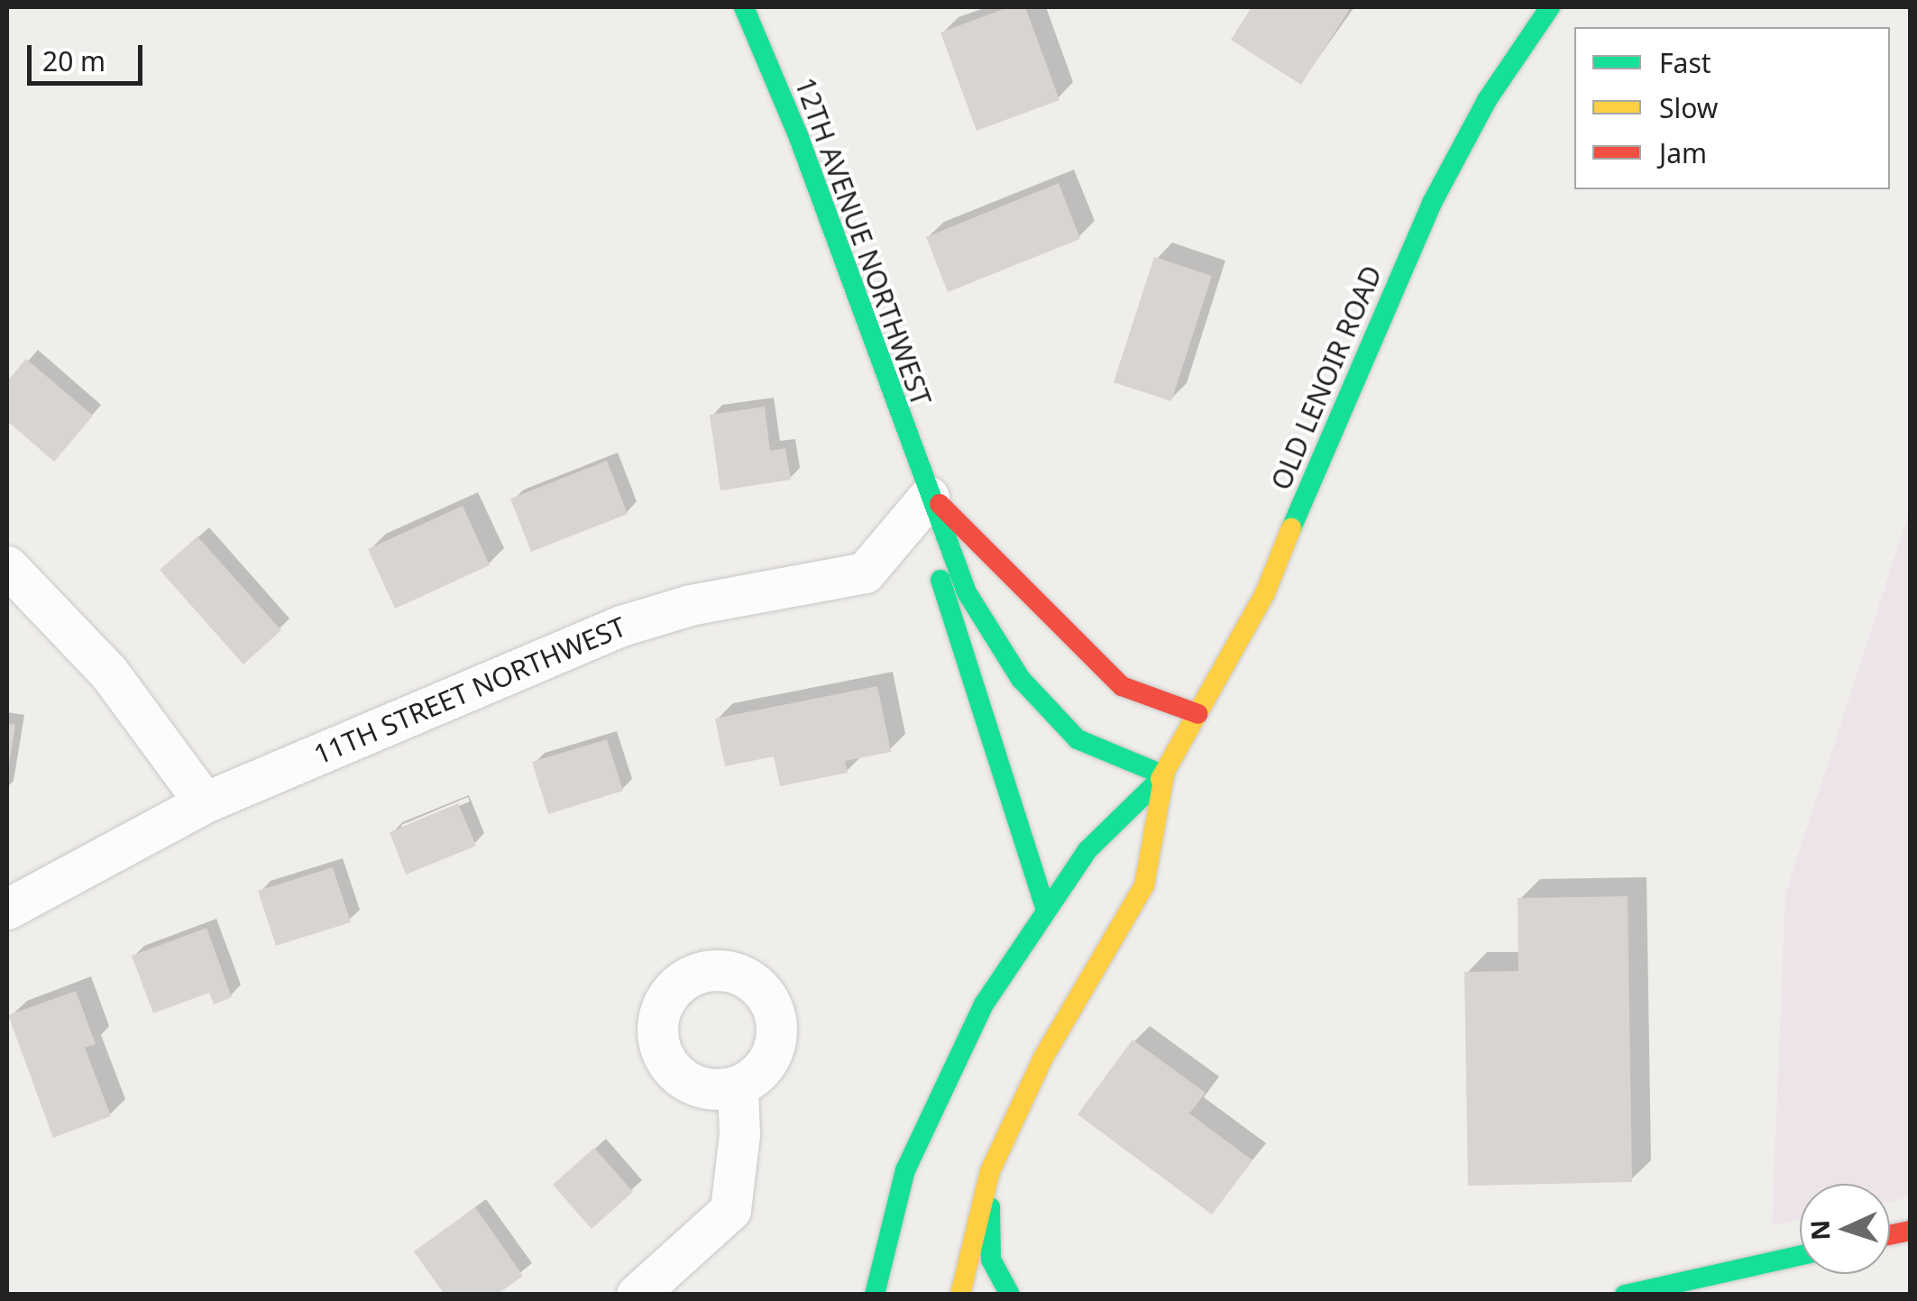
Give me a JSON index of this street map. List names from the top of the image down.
{
  "streets": {
    "main road": ["12TH AVENUE NORTHWEST", "OLD LENOIR ROAD"],
    "street": ["11TH STREET NORTHWEST"]
  },
  "crossings": [
    ["12TH AVENUE NORTHWEST", "OLD LENOIR ROAD"],
    ["12TH AVENUE NORTHWEST", "11TH STREET NORTHWEST"]
  ],
  "legend": ["Fast", "Slow", "Jam"],
  "scale_bar": "20 m",
  "north": "left"
}
